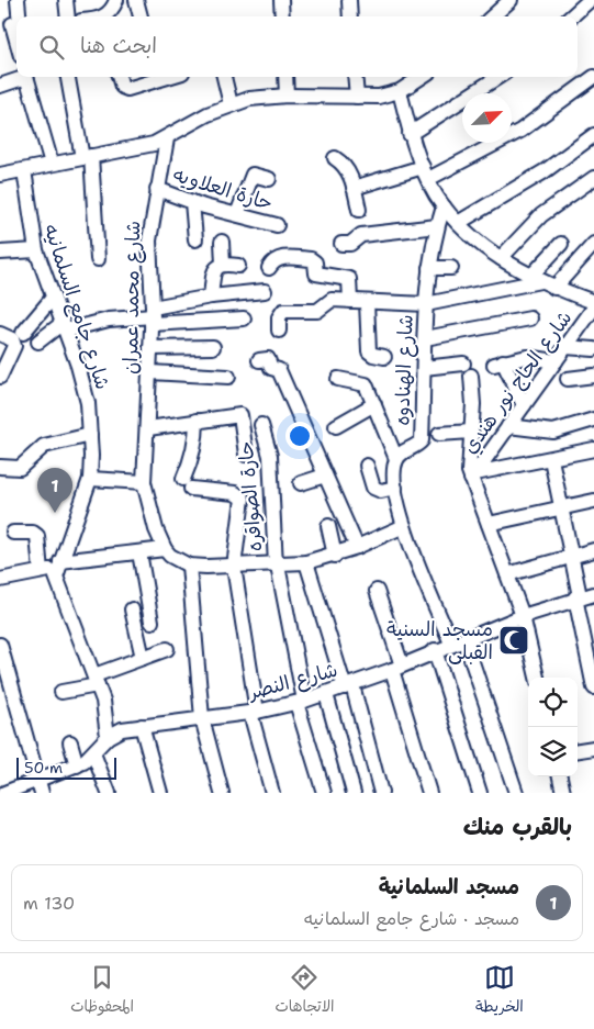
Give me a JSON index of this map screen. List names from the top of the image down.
{
  "streets": {
    "street": [
      "حارة العلاويه",
      "شارع محمد عمران",
      "شارع جامع السلمانيه",
      "شارع الهنادوه",
      "شارع الحاج نور هندي",
      "حارة الصواقره",
      "شارع النصر"
    ]
  },
  "crossings": [
    ["حارة العلاويه", "شارع محمد عمران"],
    ["حارة الصواقره", "شارع النصر"]
  ],
  "places": {
    "mosque": ["مسجد السنية القبلى"]
  },
  "scale_bar": "50 m",
  "north": "top right",
  "page": {
    "search": "ابحث هنا",
    "pins": "1",
    "scale": "50 m",
    "heading": "بالقرب منك",
    "list": [
      {
        "mark": "1",
        "name": "مسجد السلمانية",
        "note": "مسجد · شارع جامع السلمانيه",
        "value": "130 m"
      }
    ],
    "nav": ["الخريطة", "الاتجاهات", "المحفوظات"]
  }
}
